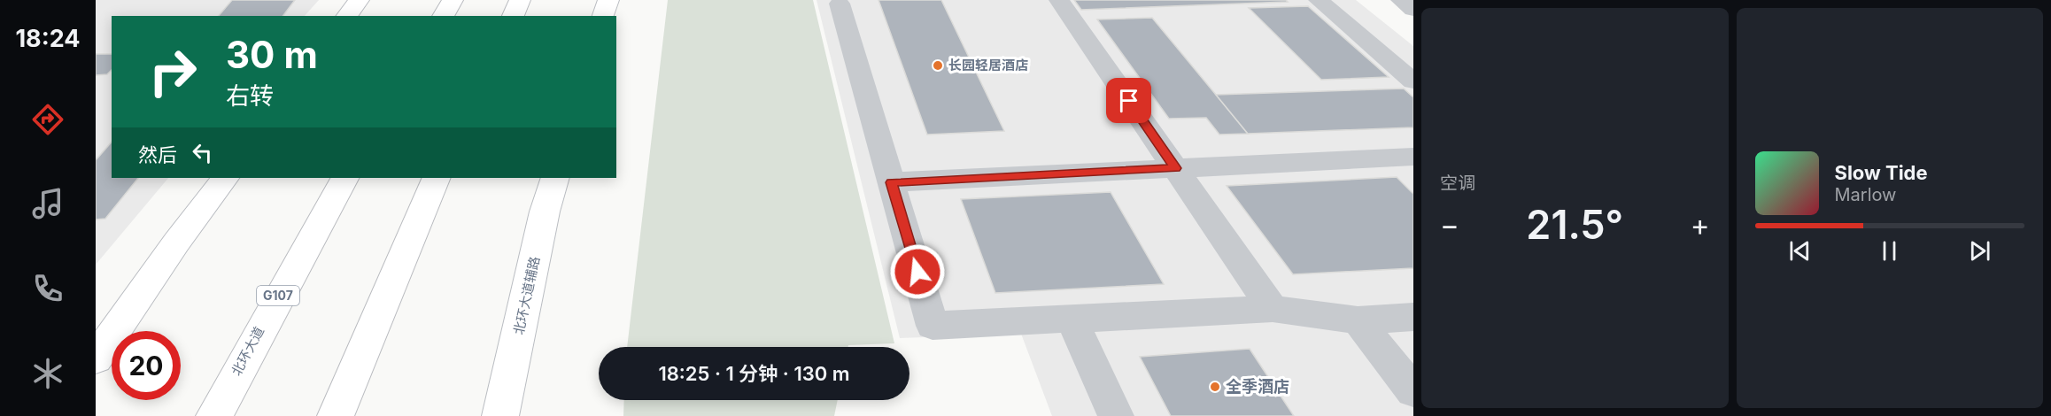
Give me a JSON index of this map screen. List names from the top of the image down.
{
  "streets": {
    "main road": ["G107", "北环大道辅路", "北环大道"]
  },
  "places": ["长园轻居酒店", "全季酒店"],
  "page": {
    "tabs": "18:24",
    "tile": "空调",
    "turn": ["30 m", "右转"],
    "then": "然后",
    "song": ["Slow Tide", "Marlow"],
    "heat": ["−", "21.5°", "+"],
    "limit": "20",
    "trip": "18:25 · 1 分钟 · 130 m"
  }
}
